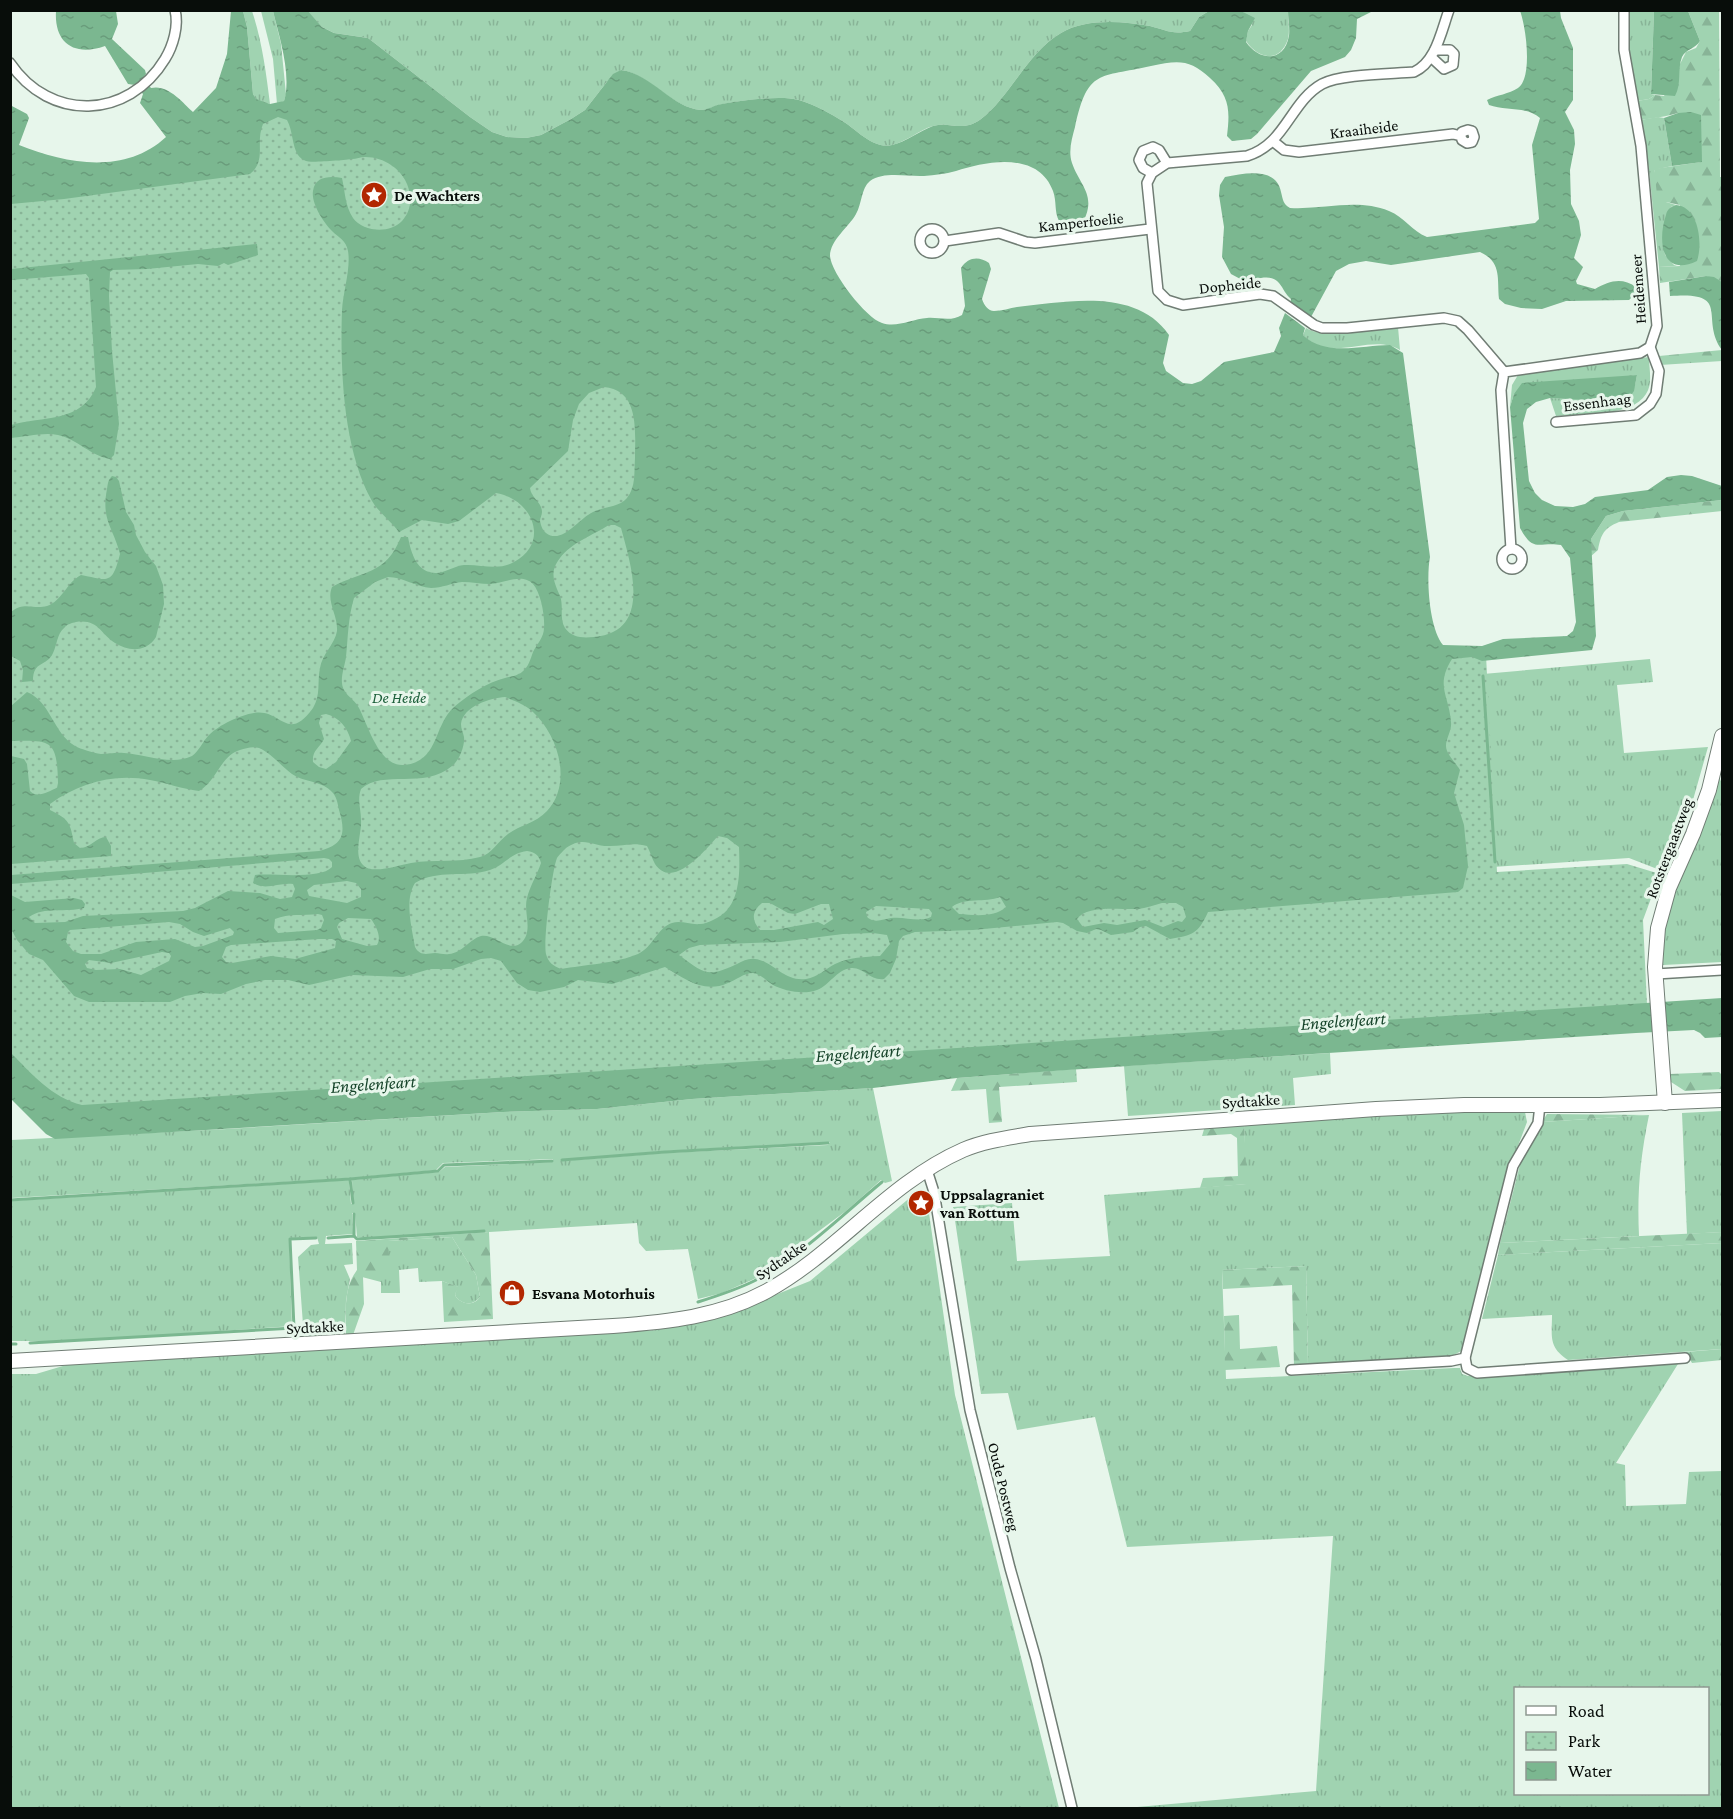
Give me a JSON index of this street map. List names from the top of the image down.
{
  "streets": {
    "street": [
      "Kraaiheide",
      "Kamperfoelie",
      "Dopheide",
      "Heidemeer",
      "Essenhaag",
      "Rotstergaastweg",
      "Sydtakke",
      "Oude Postweg"
    ]
  },
  "crossings": [
    ["Kamperfoelie", "Dopheide"],
    ["Dopheide", "Heidemeer"],
    ["Heidemeer", "Essenhaag"],
    ["Rotstergaastweg", "Sydtakke"],
    ["Sydtakke", "Oude Postweg"]
  ],
  "water": ["Engelenfeart"],
  "parks": ["De Heide"],
  "places": {
    "place": ["De Wachters", "Uppsalagraniet van Rottum"],
    "shop": ["Esvana Motorhuis"]
  },
  "legend": ["Road", "Park", "Water"]
}
